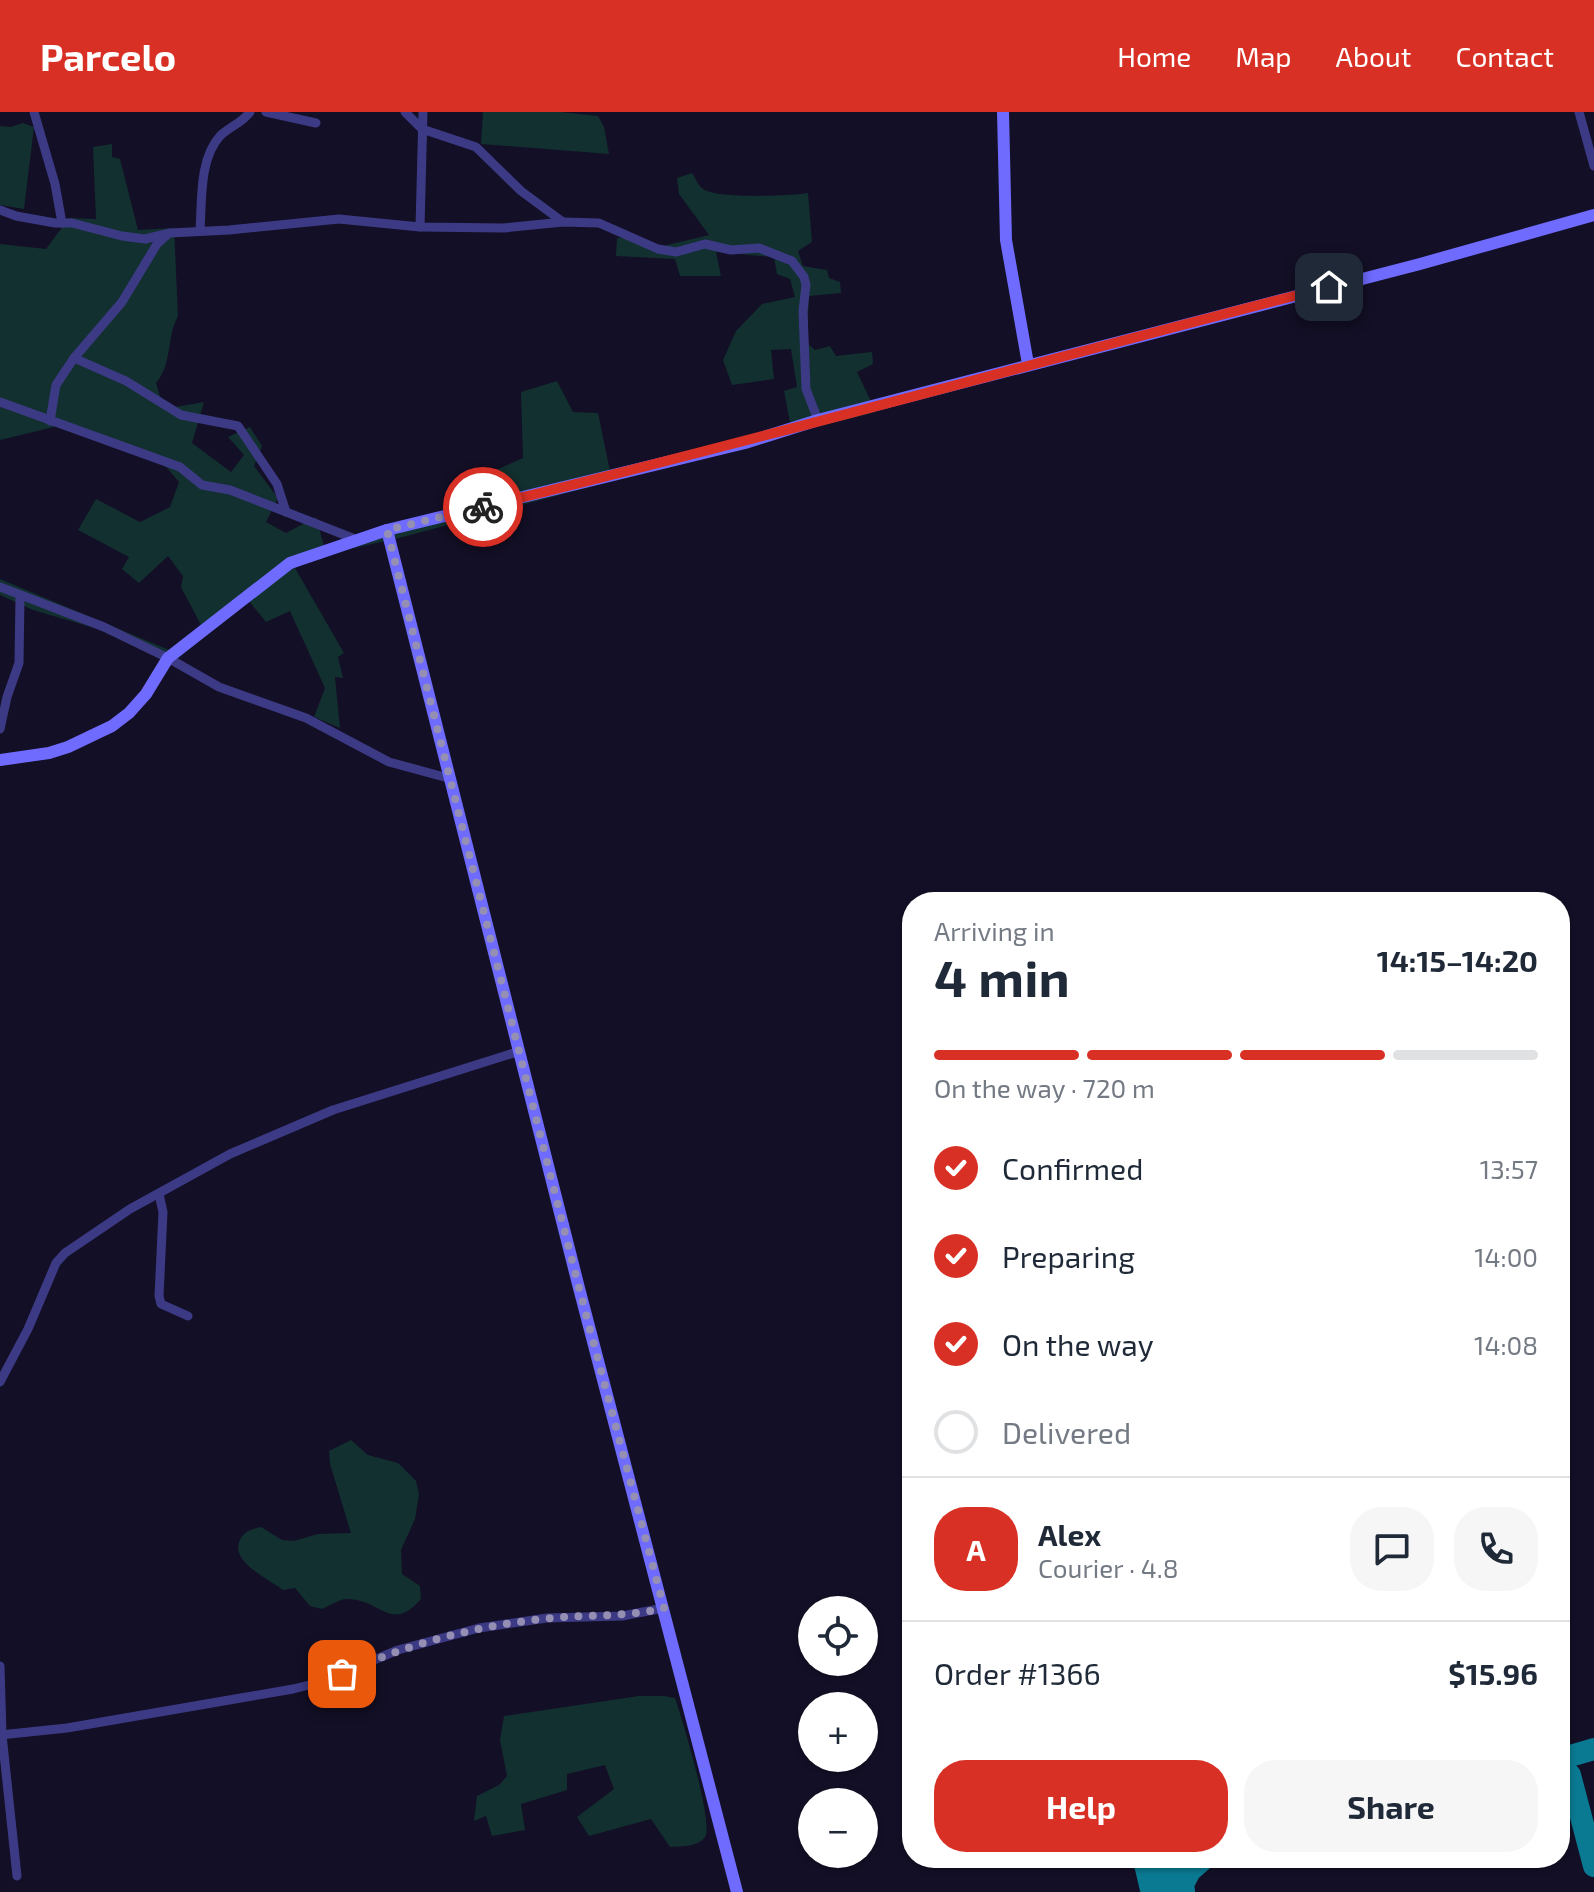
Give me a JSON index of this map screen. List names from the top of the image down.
{
  "page": {
    "header": "Parcelo",
    "nav": [
      "Home",
      "Map",
      "About",
      "Contact"
    ],
    "heading": ["4 min", "Arriving in", "14:15–14:20"],
    "panel": [
      "Alex",
      "Courier · 4.8",
      "Order #1366",
      "$15.96"
    ],
    "bar": "On the way · 720 m",
    "list": [
      ["Confirmed", "13:57"],
      ["Preparing", "14:00"],
      ["On the way", "14:08"],
      "Delivered"
    ],
    "round": "A",
    "map_buttons": ["+", "−"],
    "buttons": ["Help", "Share"]
  }
}
